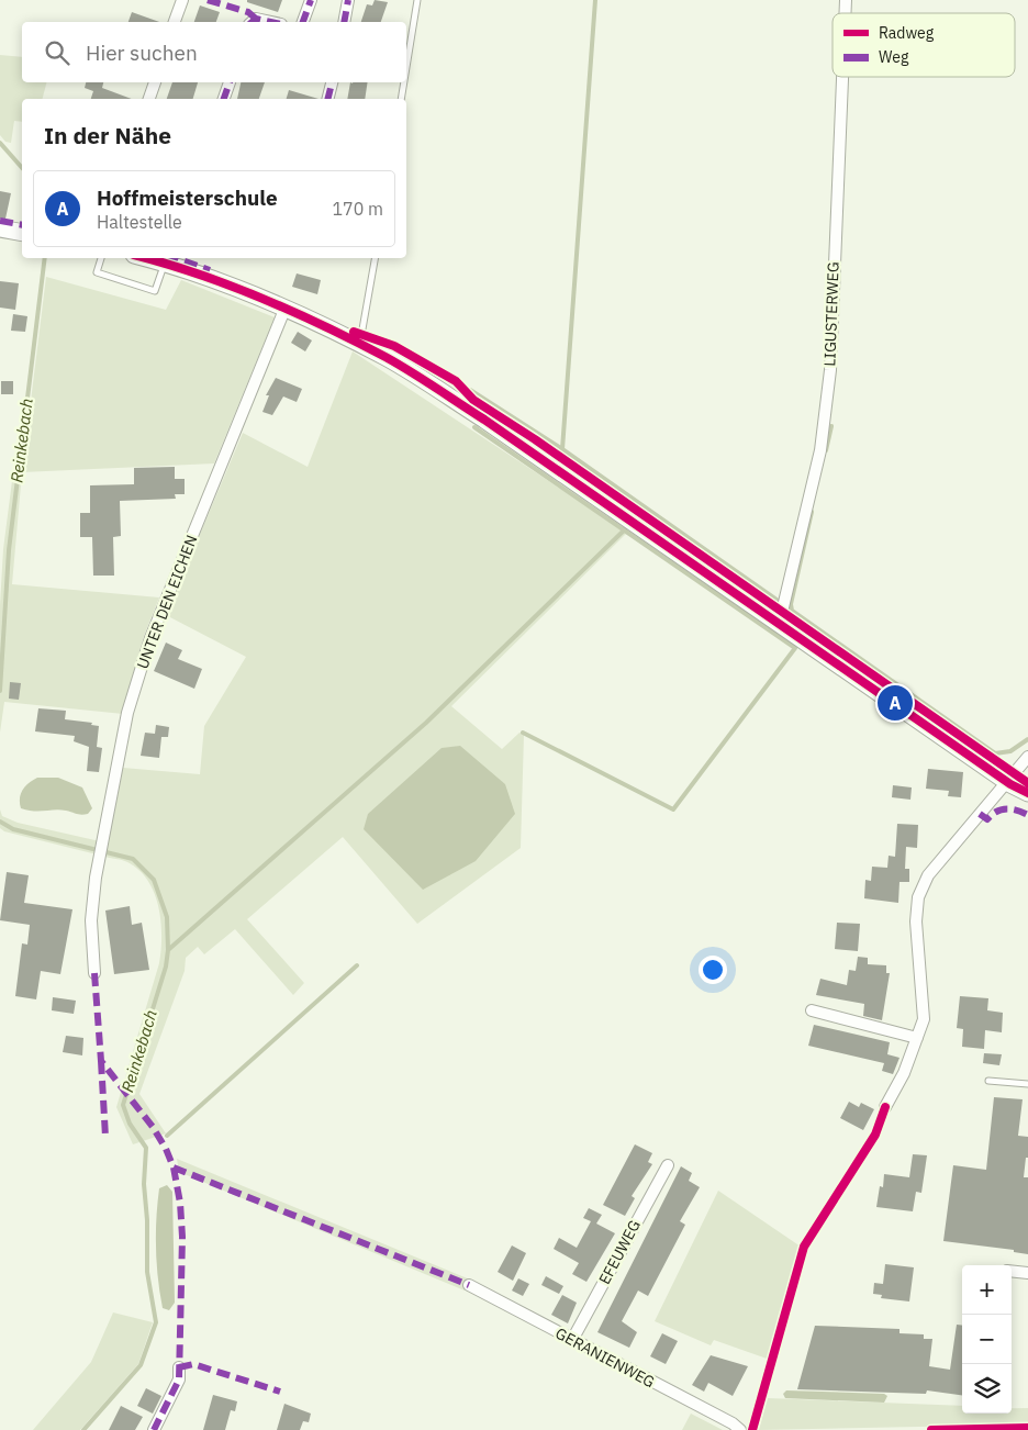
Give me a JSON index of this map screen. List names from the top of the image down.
{
  "streets": {
    "street": [
      "LIGUSTERWEG",
      "UNTER DEN EICHEN",
      "EFEUWEG",
      "GERANIENWEG"
    ]
  },
  "crossings": [
    ["EFEUWEG", "GERANIENWEG"]
  ],
  "water": ["Reinkebach"],
  "legend": ["Radweg", "Weg"],
  "page": {
    "search": "Hier suchen",
    "heading": "In der Nähe",
    "list": [
      {
        "mark": "A",
        "name": "Hoffmeisterschule",
        "note": "Haltestelle",
        "value": "170 m"
      }
    ],
    "pins": "A",
    "map_buttons": ["+", "−"]
  }
}
